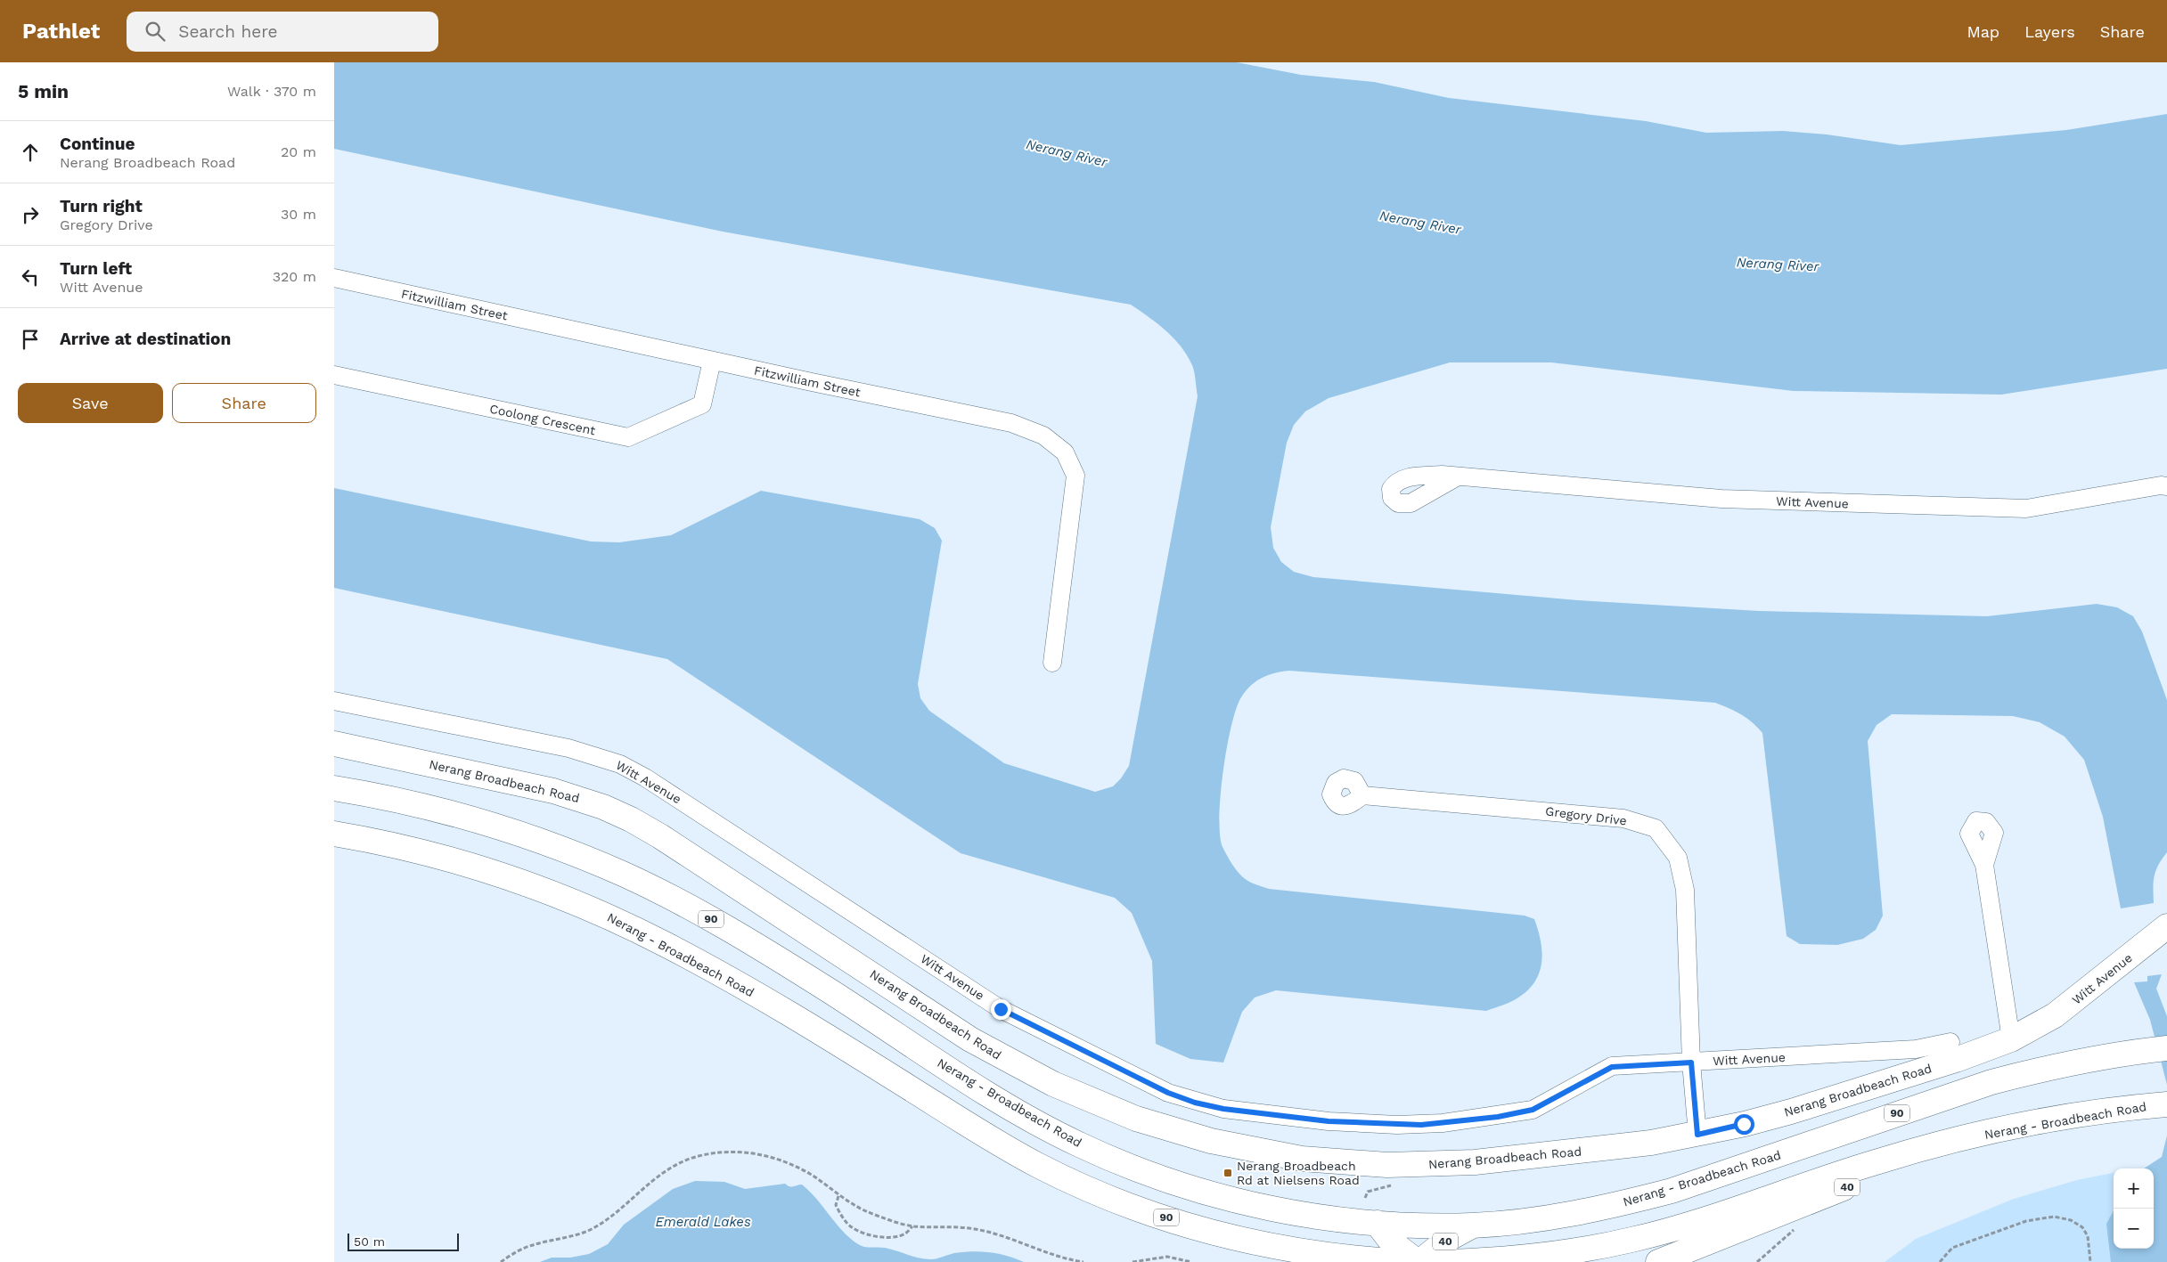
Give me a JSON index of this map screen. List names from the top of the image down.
{
  "streets": {
    "main road": [
      "Witt Avenue",
      "Nerang Broadbeach Road",
      "90",
      "Nerang - Broadbeach Road",
      "40"
    ],
    "street": ["Fitzwilliam Street", "Coolong Crescent", "Gregory Drive"]
  },
  "crossings": [
    ["Fitzwilliam Street", "Coolong Crescent"],
    ["Witt Avenue", "Nerang Broadbeach Road"],
    ["Witt Avenue", "Gregory Drive"],
    ["Nerang Broadbeach Road", "Gregory Drive"],
    ["Nerang - Broadbeach Road", "40"]
  ],
  "water": ["Nerang River", "Emerald Lakes"],
  "places": {
    "transit": ["Nerang Broadbeach Rd at Nielsens Road"]
  },
  "scale_bar": "50 m",
  "page": {
    "header": "Pathlet",
    "search": "Search here",
    "nav": ["Map", "Layers", "Share"],
    "heading": ["5 min", "Walk · 370 m"],
    "list": [
      ["Continue", "Nerang Broadbeach Road", "20 m"],
      ["Turn right", "Gregory Drive", "30 m"],
      ["Turn left", "Witt Avenue", "320 m"],
      "Arrive at destination"
    ],
    "buttons": ["Save", "Share"],
    "map_buttons": ["+", "−"],
    "scale": "50 m"
  }
}
